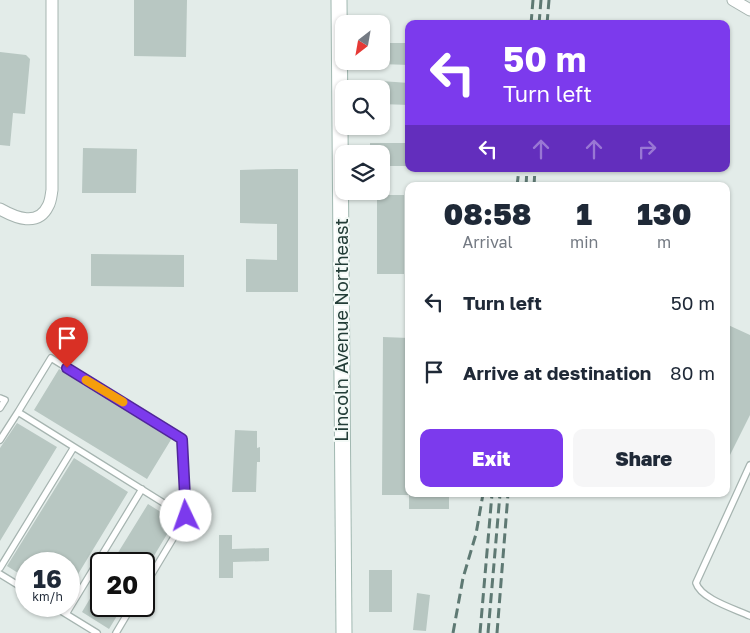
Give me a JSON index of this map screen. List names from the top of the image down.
{
  "streets": {
    "street": ["Lincoln Avenue Northeast"]
  },
  "north": "bottom left",
  "page": {
    "turn": ["50 m", "Turn left"],
    "eta": [
      "08:58",
      "Arrival",
      "1",
      "min",
      "130",
      "m"
    ],
    "list": [
      {
        "name": "Turn left",
        "value": "50 m"
      },
      {
        "name": "Arrive at destination",
        "value": "80 m"
      }
    ],
    "buttons": ["Exit", "Share"],
    "speed": "16 km/h",
    "limit": "20"
  }
}
